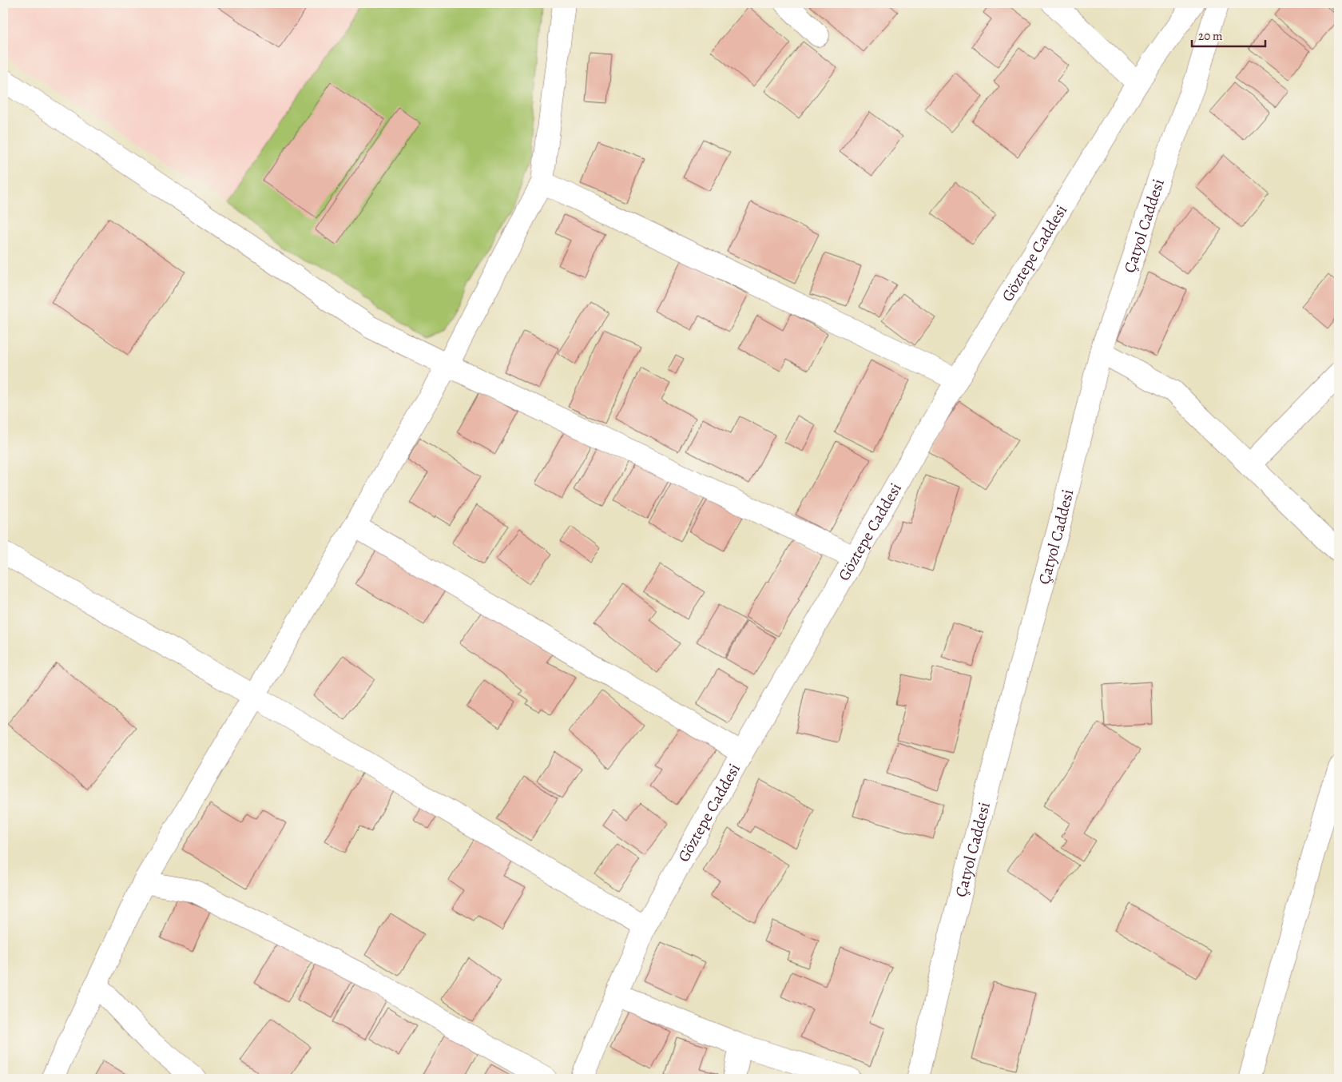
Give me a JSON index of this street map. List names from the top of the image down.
{
  "streets": {
    "street": ["Çatyol Caddesi", "Göztepe Caddesi"]
  },
  "scale_bar": "20 m"
}
